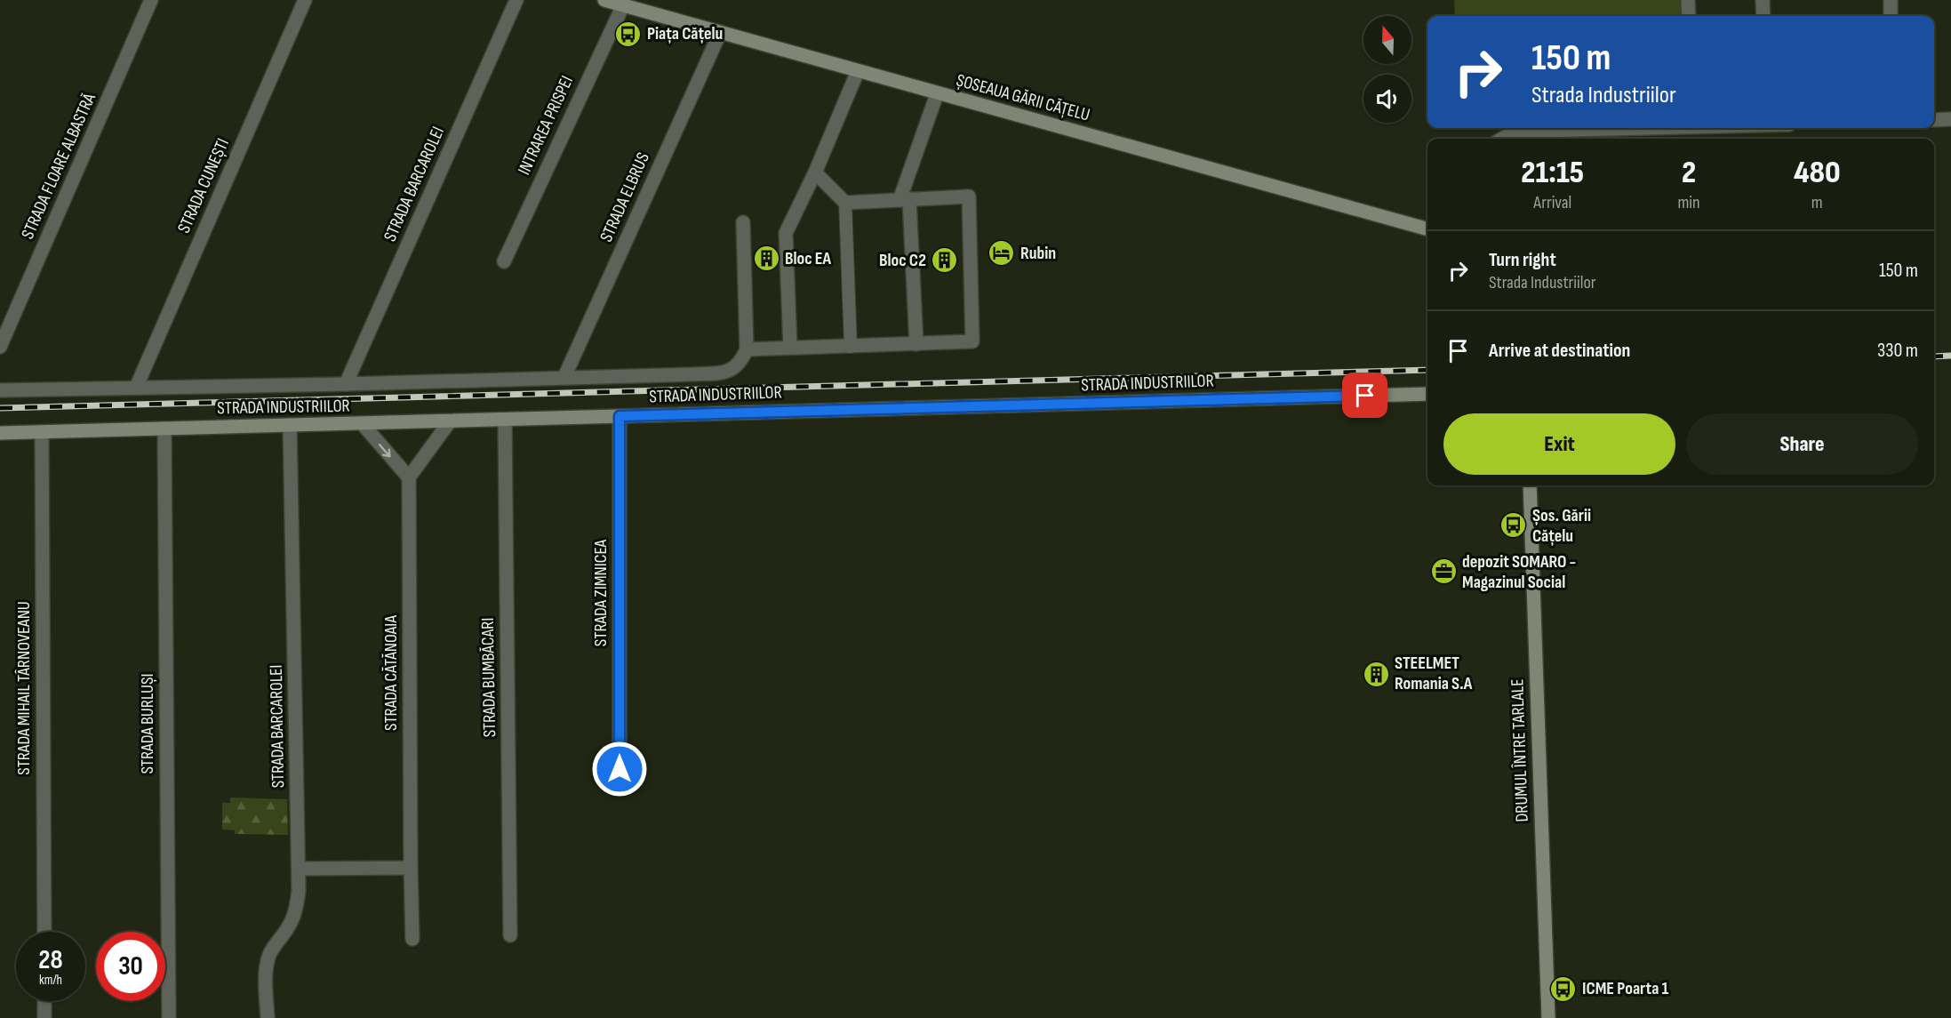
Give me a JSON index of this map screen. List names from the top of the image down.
{
  "streets": {
    "main road": ["ȘOSEAUA GĂRII CĂȚELU", "STRADA INDUSTRIILOR", "DRUMUL ÎNTRE TARLALE"],
    "street": [
      "INTRAREA PRISPEI",
      "STRADA FLOARE ALBASTRĂ",
      "STRADA BARCAROLEI",
      "STRADA CUNEȘTI",
      "STRADA ELBRUS",
      "STRADA ZIMNICEA",
      "STRADA CĂTĂNOAIA",
      "STRADA BUMBĂCARI",
      "STRADA MIHAIL TÂRNOVEANU",
      "STRADA BURLUȘI"
    ]
  },
  "crossings": [
    ["ȘOSEAUA GĂRII CĂȚELU", "INTRAREA PRISPEI"],
    ["ȘOSEAUA GĂRII CĂȚELU", "STRADA ELBRUS"],
    ["STRADA BARCAROLEI", "STRADA INDUSTRIILOR"],
    ["STRADA INDUSTRIILOR", "STRADA ZIMNICEA"],
    ["STRADA INDUSTRIILOR", "STRADA BUMBĂCARI"],
    ["STRADA INDUSTRIILOR", "STRADA MIHAIL TÂRNOVEANU"],
    ["STRADA INDUSTRIILOR", "STRADA BURLUȘI"]
  ],
  "places": {
    "bus stop": ["Piața Cățelu", "Șos. Gării Cățelu", "ICME Poarta 1"],
    "hotel": ["Rubin"],
    "building": ["Bloc EA", "Bloc C2", "STEELMET Romania S.A"],
    "office": ["depozit SOMARO - Magazinul Social"]
  },
  "north": "top",
  "page": {
    "turn": ["150 m", "Strada Industriilor"],
    "eta": [
      "21:15",
      "Arrival",
      "2",
      "min",
      "480",
      "m"
    ],
    "list": [
      {
        "name": "Turn right",
        "note": "Strada Industriilor",
        "value": "150 m"
      },
      {
        "name": "Arrive at destination",
        "value": "330 m"
      }
    ],
    "buttons": ["Exit", "Share"],
    "speed": "28 km/h",
    "limit": "30"
  }
}
